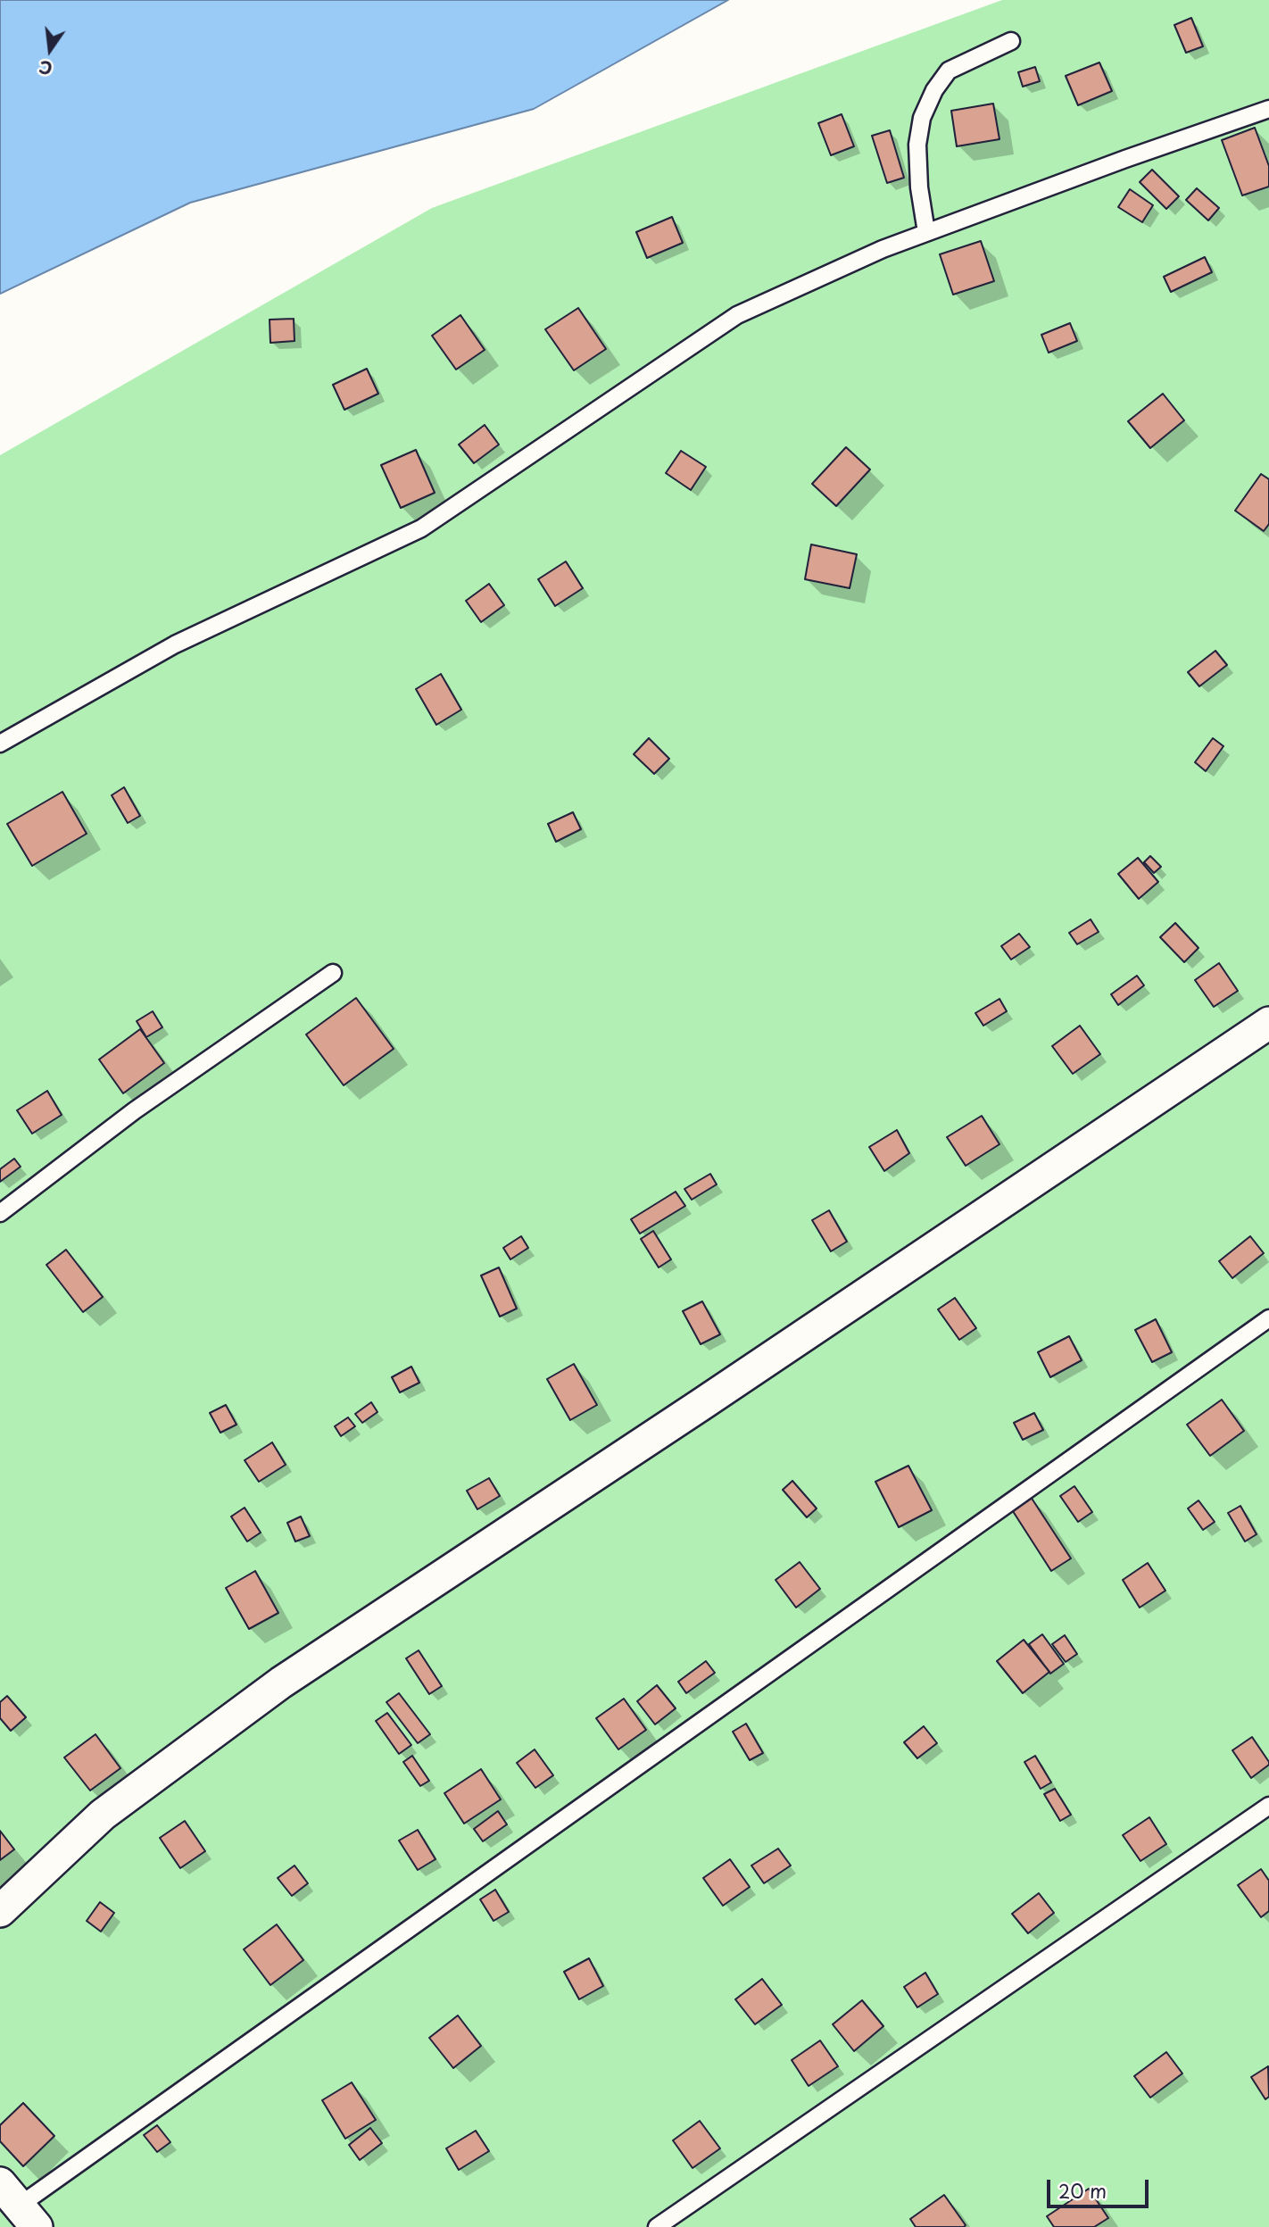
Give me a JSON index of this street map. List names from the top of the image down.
{
  "scale_bar": "20 m",
  "north": "bottom"
}
